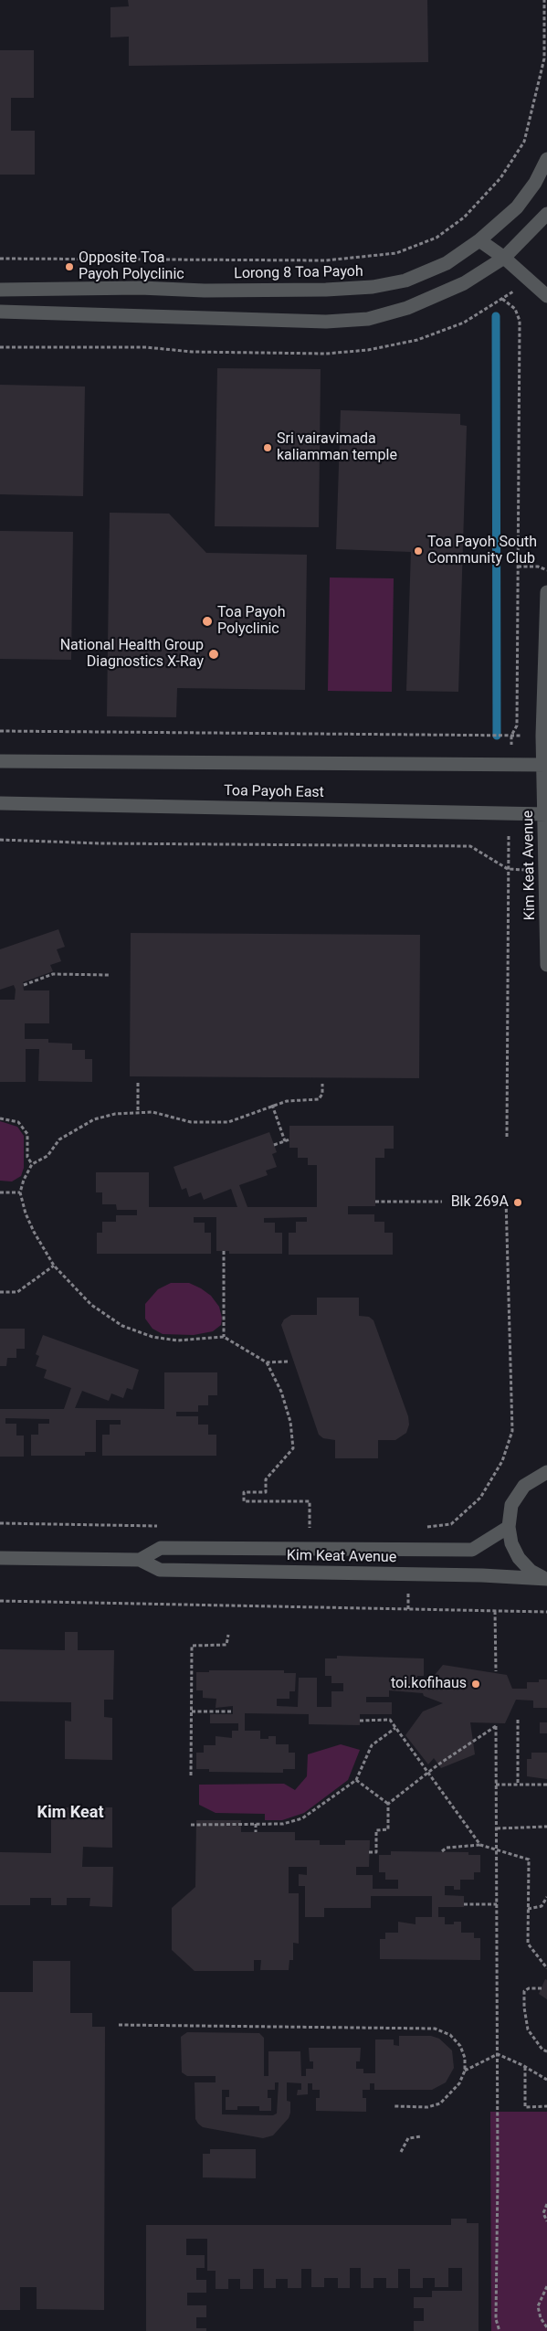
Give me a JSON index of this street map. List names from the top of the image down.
{
  "streets": {
    "street": ["Lorong 8 Toa Payoh", "Toa Payoh East", "Kim Keat Avenue"]
  },
  "crossings": [
    ["Toa Payoh East", "Kim Keat Avenue"]
  ],
  "districts": ["Kim Keat"],
  "places": [
    "Opposite Toa Payoh Polyclinic",
    "Sri vairavimada kaliamman temple",
    "Toa Payoh South Community Club",
    "Toa Payoh Polyclinic",
    "National Health Group Diagnostics X-Ray",
    "Blk 269A",
    "toi.kofihaus"
  ]
}
